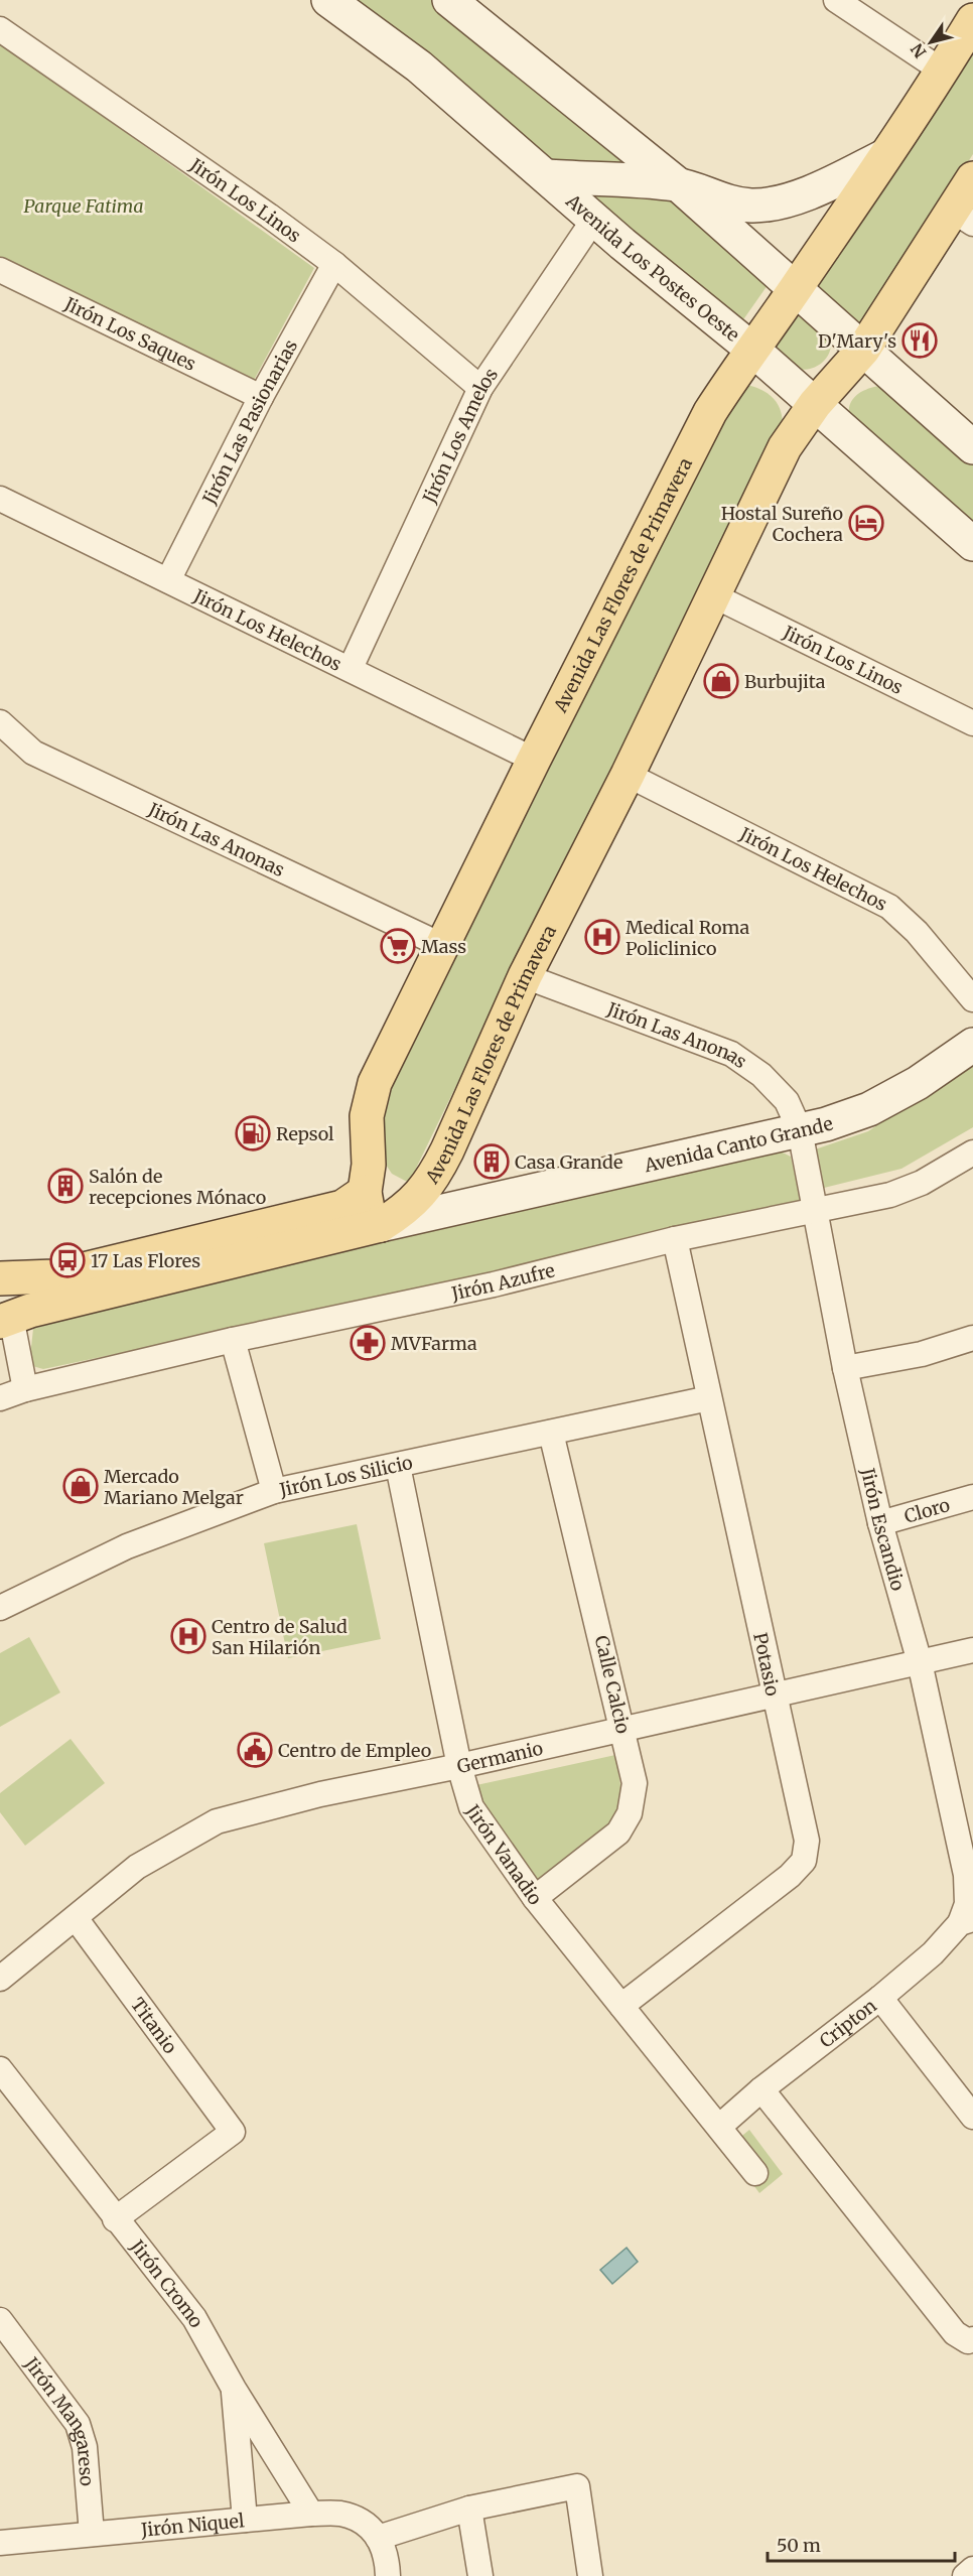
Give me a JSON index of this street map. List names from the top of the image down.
{
  "streets": {
    "main road": ["Avenida Los Postes Oeste", "Avenida Las Flores de Primavera", "Avenida Canto Grande"],
    "street": [
      "Jirón Los Linos",
      "Jirón Los Saques",
      "Jirón Las Pasionarias",
      "Jirón Los Amelos",
      "Jirón Los Helechos",
      "Jirón Las Anonas",
      "Jirón Azufre",
      "Jirón Los Silicio",
      "Cloro",
      "Jirón Escandio",
      "Potasio",
      "Calle Calcio",
      "Germanio",
      "Jirón Vanadio",
      "Cripton",
      "Titanio",
      "Jirón Cromo",
      "Jirón Mangareso",
      "Jirón Niquel"
    ]
  },
  "crossings": [
    ["Jirón Los Linos", "Jirón Las Pasionarias"],
    ["Jirón Los Linos", "Jirón Los Amelos"],
    ["Jirón Los Linos", "Avenida Las Flores de Primavera"],
    ["Avenida Los Postes Oeste", "Jirón Los Amelos"],
    ["Avenida Los Postes Oeste", "Avenida Las Flores de Primavera"],
    ["Jirón Los Saques", "Jirón Las Pasionarias"],
    ["Jirón Las Pasionarias", "Jirón Los Helechos"],
    ["Jirón Los Amelos", "Jirón Los Helechos"],
    ["Avenida Las Flores de Primavera", "Jirón Los Helechos"],
    ["Avenida Las Flores de Primavera", "Jirón Las Anonas"],
    ["Avenida Las Flores de Primavera", "Avenida Canto Grande"],
    ["Jirón Las Anonas", "Avenida Canto Grande"],
    ["Jirón Las Anonas", "Jirón Escandio"],
    ["Avenida Canto Grande", "Jirón Escandio"],
    ["Jirón Azufre", "Jirón Escandio"],
    ["Jirón Azufre", "Potasio"],
    ["Jirón Los Silicio", "Potasio"],
    ["Jirón Los Silicio", "Calle Calcio"],
    ["Jirón Los Silicio", "Jirón Vanadio"],
    ["Cloro", "Jirón Escandio"],
    ["Jirón Escandio", "Germanio"],
    ["Jirón Escandio", "Cripton"],
    ["Potasio", "Germanio"],
    ["Potasio", "Jirón Vanadio"],
    ["Calle Calcio", "Germanio"],
    ["Calle Calcio", "Jirón Vanadio"],
    ["Germanio", "Jirón Vanadio"],
    ["Germanio", "Titanio"],
    ["Jirón Vanadio", "Cripton"],
    ["Titanio", "Jirón Cromo"],
    ["Jirón Cromo", "Jirón Niquel"],
    ["Jirón Mangareso", "Jirón Niquel"]
  ],
  "parks": ["Parque Fatima"],
  "places": {
    "restaurant": ["D'Mary's"],
    "hotel": ["Hostal Sureño Cochera"],
    "shop": ["Burbujita", "Mercado Mariano Melgar"],
    "hospital": ["Medical Roma Policlinico", "Centro de Salud San Hilarión"],
    "supermarket": ["Mass"],
    "fuel station": ["Repsol"],
    "building": ["Casa Grande", "Salón de recepciones Mónaco"],
    "bus stop": ["17 Las Flores"],
    "pharmacy": ["MVFarma"],
    "public building": ["Centro de Empleo"]
  },
  "scale_bar": "50 m",
  "north": "bottom left"
}
